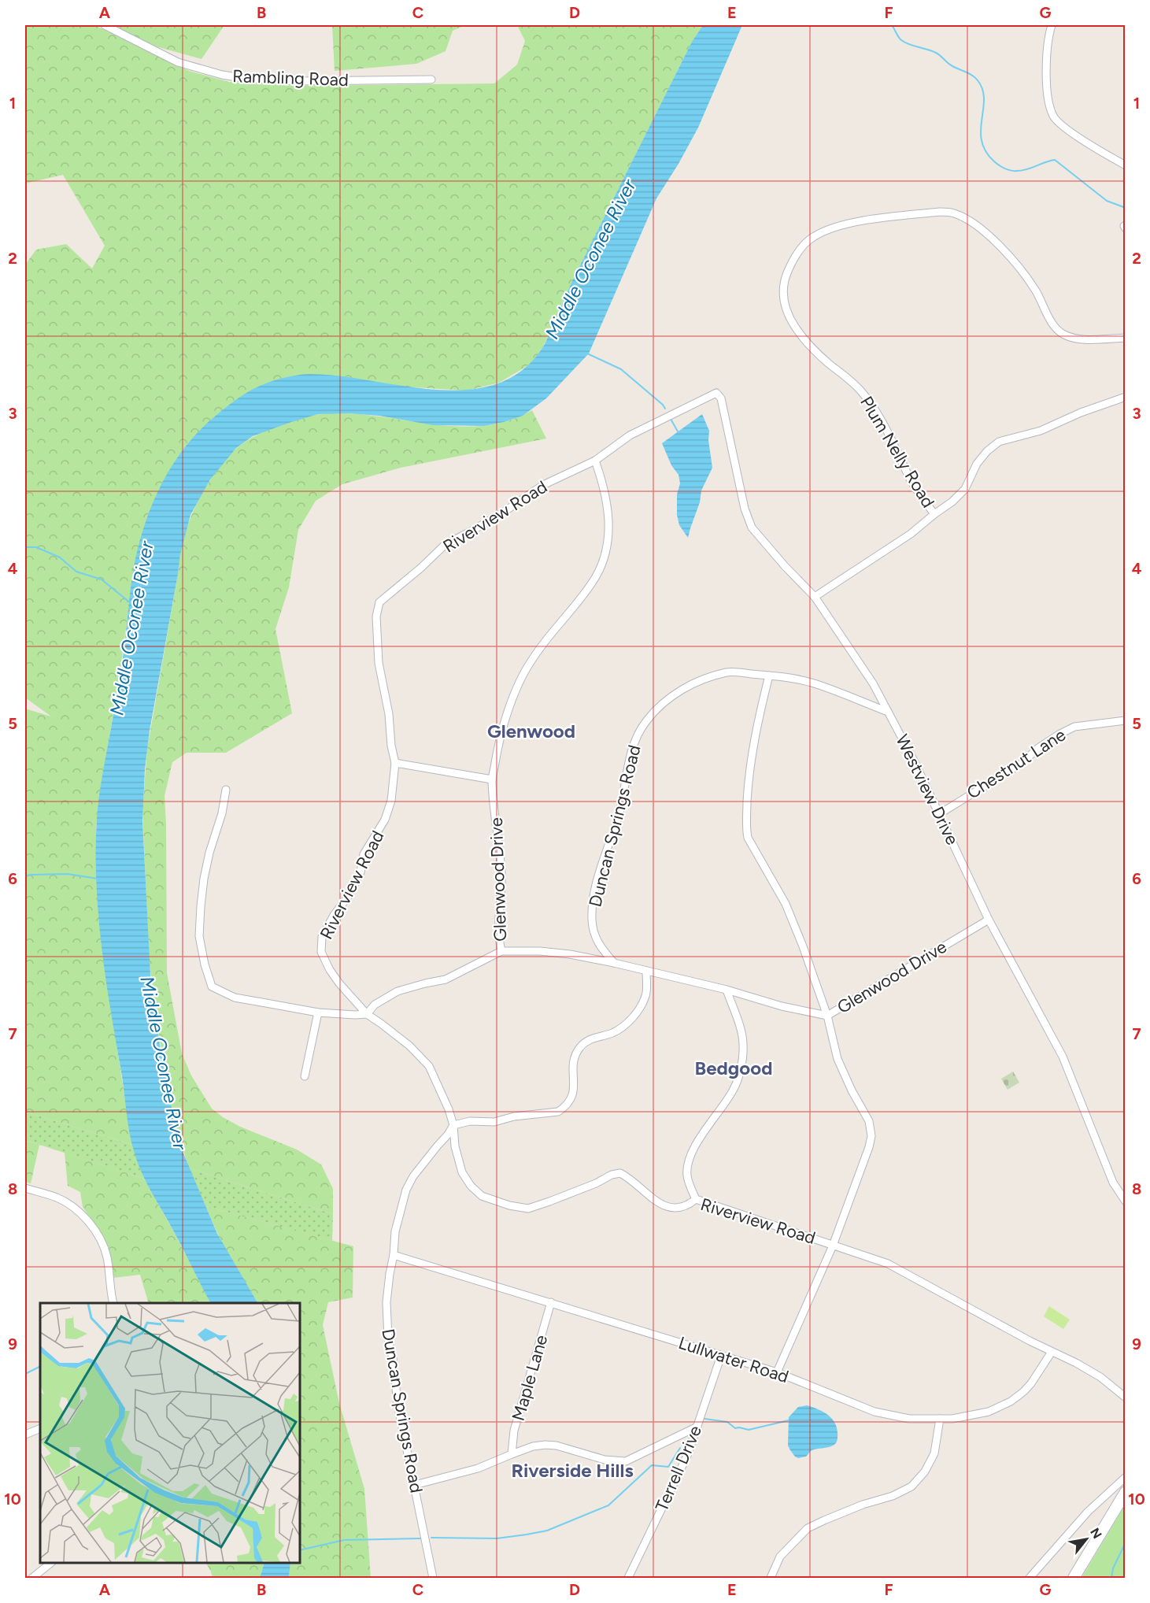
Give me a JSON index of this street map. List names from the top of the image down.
{
  "streets": {
    "street": [
      "Rambling Road",
      "Plum Nelly Road",
      "Riverview Road",
      "Chestnut Lane",
      "Westview Drive",
      "Duncan Springs Road",
      "Glenwood Drive",
      "Lullwater Road",
      "Maple Lane",
      "Terrell Drive"
    ]
  },
  "crossings": [
    ["Plum Nelly Road", "Westview Drive"],
    ["Riverview Road", "Westview Drive"],
    ["Riverview Road", "Duncan Springs Road"],
    ["Riverview Road", "Glenwood Drive"],
    ["Riverview Road", "Lullwater Road"],
    ["Chestnut Lane", "Westview Drive"],
    ["Westview Drive", "Duncan Springs Road"],
    ["Westview Drive", "Glenwood Drive"],
    ["Duncan Springs Road", "Glenwood Drive"],
    ["Duncan Springs Road", "Lullwater Road"],
    ["Lullwater Road", "Maple Lane"],
    ["Lullwater Road", "Terrell Drive"]
  ],
  "districts": ["Glenwood", "Bedgood", "Riverside Hills"],
  "water": ["Middle Oconee River"],
  "north": "top right",
  "grid": {
    "columns": [
      "A",
      "B",
      "C",
      "D",
      "E",
      "F",
      "G"
    ],
    "rows": [
      "1",
      "2",
      "3",
      "4",
      "5",
      "6",
      "7",
      "8",
      "9",
      "10"
    ]
  }
}
